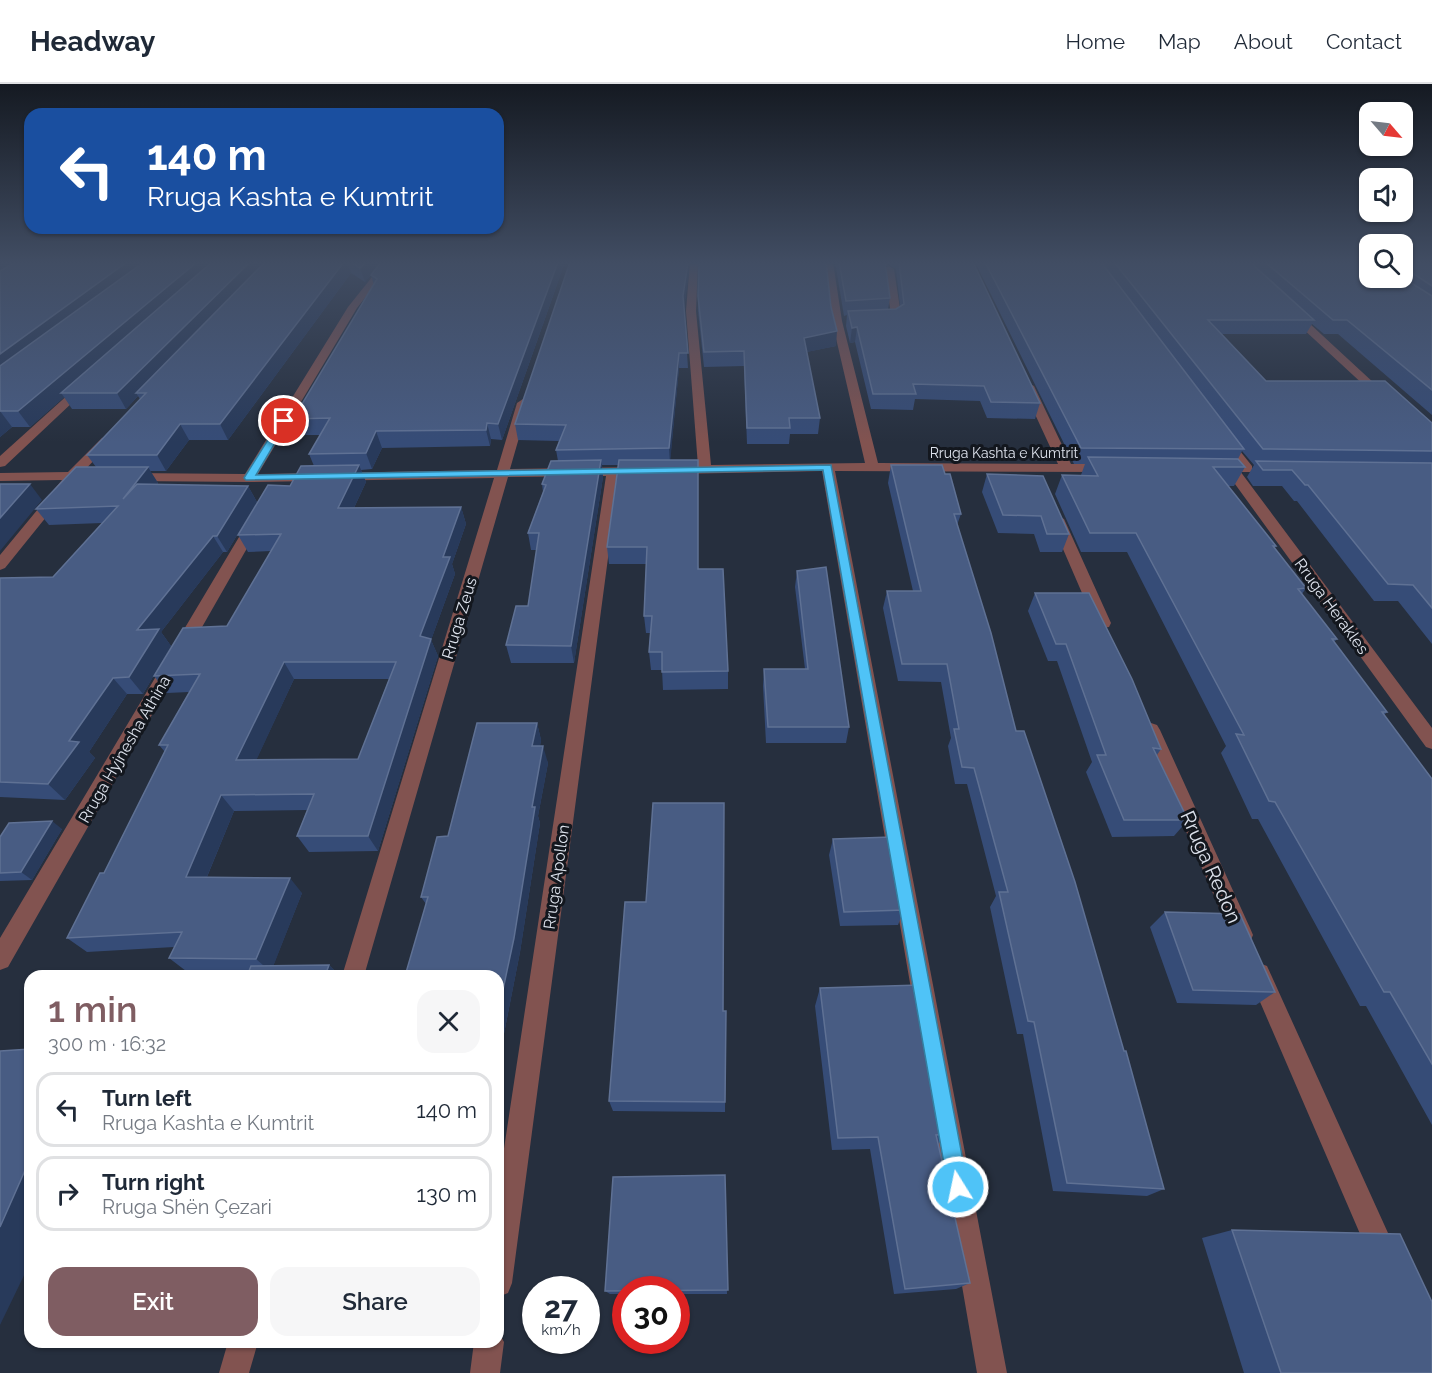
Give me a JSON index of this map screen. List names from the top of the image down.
{
  "streets": {
    "street": [
      "Rruga Kashta e Kumtrit",
      "Rruga Herakles",
      "Rruga Zeus",
      "Rruga Hyjnesha Athina",
      "Rruga Redon",
      "Rruga Apollon"
    ]
  },
  "crossings": [
    ["Rruga Kashta e Kumtrit", "Rruga Zeus"],
    ["Rruga Kashta e Kumtrit", "Rruga Hyjnesha Athina"],
    ["Rruga Kashta e Kumtrit", "Rruga Apollon"]
  ],
  "north": "bottom right",
  "page": {
    "header": "Headway",
    "nav": [
      "Home",
      "Map",
      "About",
      "Contact"
    ],
    "turn": ["140 m", "Rruga Kashta e Kumtrit"],
    "heading": ["1 min", "300 m · 16:32"],
    "list": [
      {
        "name": "Turn left",
        "note": "Rruga Kashta e Kumtrit",
        "value": "140 m"
      },
      {
        "name": "Turn right",
        "note": "Rruga Shën Çezari",
        "value": "130 m"
      }
    ],
    "buttons": ["Exit", "Share"],
    "speed": "27 km/h",
    "limit": "30"
  }
}
